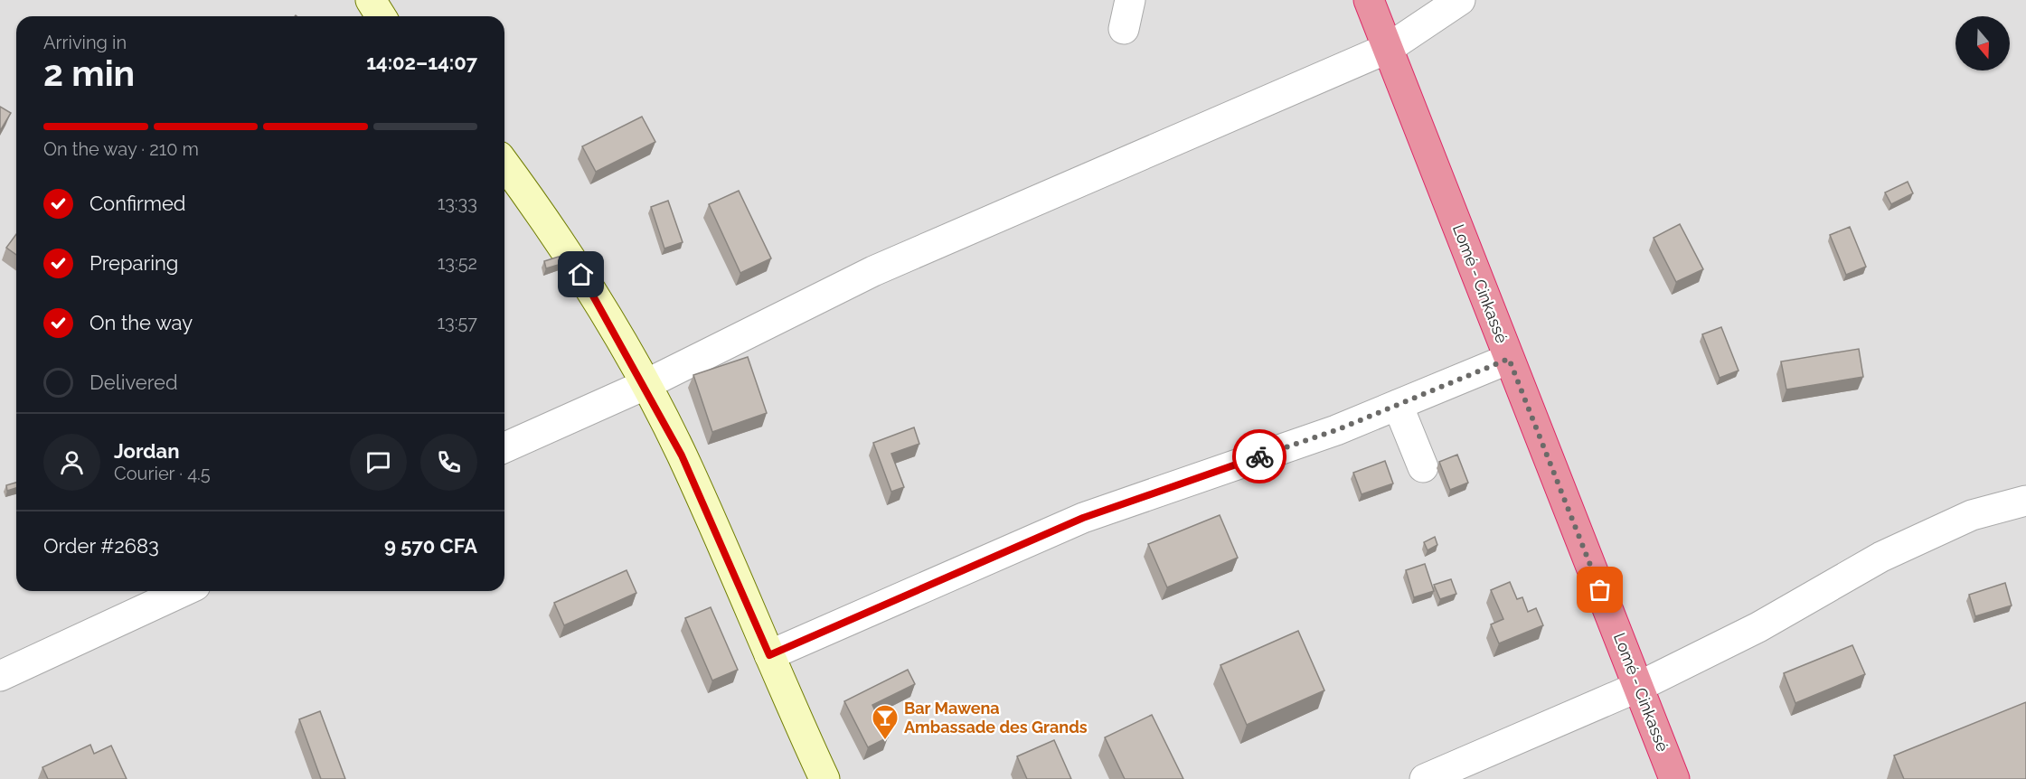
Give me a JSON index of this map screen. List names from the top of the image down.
{
  "streets": {
    "highway": ["Lomé - Cinkassé"]
  },
  "places": {
    "bar": ["Bar Mawena Ambassade des Grands"]
  },
  "north": "bottom",
  "page": {
    "heading": ["2 min", "Arriving in", "14:02–14:07"],
    "panel": [
      "Jordan",
      "Courier · 4.5",
      "Order #2683",
      "9 570 CFA"
    ],
    "bar": "On the way · 210 m",
    "list": [
      ["Confirmed", "13:33"],
      ["Preparing", "13:52"],
      ["On the way", "13:57"],
      "Delivered"
    ]
  }
}
